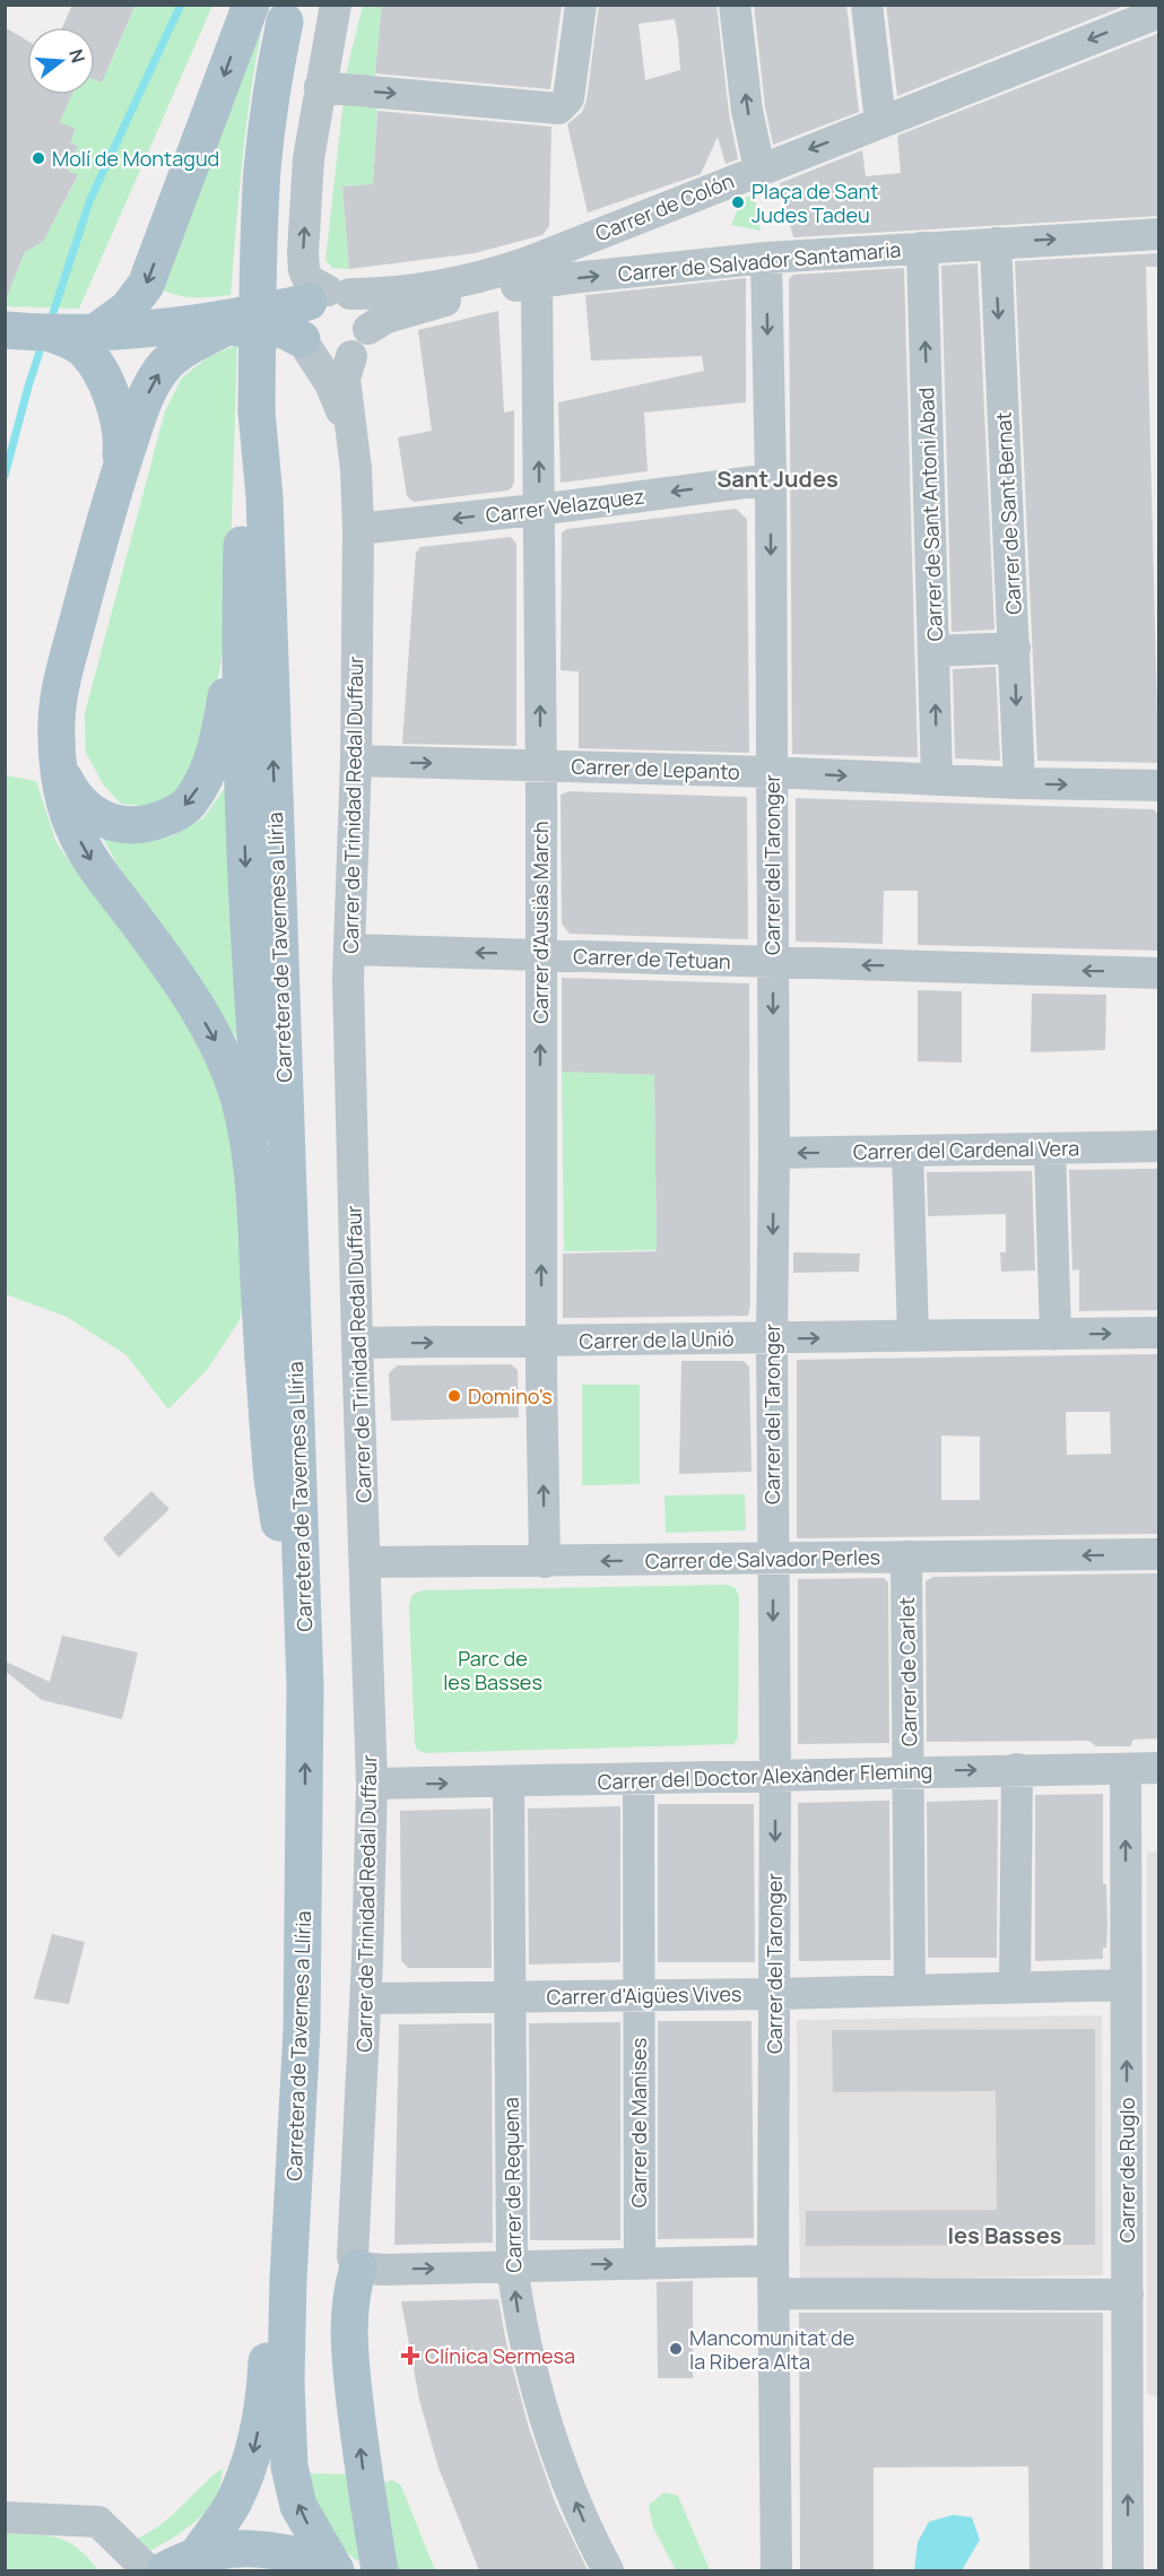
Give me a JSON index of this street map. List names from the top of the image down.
{
  "streets": {
    "main road": ["Carretera de Tavernes a Llíria"],
    "street": [
      "Carrer de Colón",
      "Carrer de Salvador Santamaria",
      "Carrer Velazquez",
      "Carrer de Sant Bernat",
      "Carrer de Sant Antoni Abad",
      "Carrer de Lepanto",
      "Carrer de Trinidad Redal Duffaur",
      "Carrer del Taronger",
      "Carrer d'Ausiàs March",
      "Carrer de Tetuan",
      "Carrer del Cardenal Vera",
      "Carrer de la Unió",
      "Carrer de Salvador Perles",
      "Carrer de Carlet",
      "Carrer del Doctor Alexànder Fleming",
      "Carrer d'Aigües Vives",
      "Carrer de Manises",
      "Carrer de Ruglo",
      "Carrer de Requena"
    ]
  },
  "crossings": [
    ["Carrer de Colón", "Carrer de Salvador Santamaria"],
    ["Carrer de Colón", "Carrer de Trinidad Redal Duffaur"],
    ["Carrer de Salvador Santamaria", "Carrer de Sant Bernat"],
    ["Carrer de Salvador Santamaria", "Carrer de Sant Antoni Abad"],
    ["Carrer de Salvador Santamaria", "Carrer de Trinidad Redal Duffaur"],
    ["Carrer de Salvador Santamaria", "Carrer del Taronger"],
    ["Carrer de Salvador Santamaria", "Carrer d'Ausiàs March"],
    ["Carrer Velazquez", "Carrer de Trinidad Redal Duffaur"],
    ["Carrer Velazquez", "Carrer del Taronger"],
    ["Carrer Velazquez", "Carrer d'Ausiàs March"],
    ["Carrer de Sant Bernat", "Carrer de Lepanto"],
    ["Carrer de Sant Antoni Abad", "Carrer de Lepanto"],
    ["Carrer de Lepanto", "Carrer de Trinidad Redal Duffaur"],
    ["Carrer de Lepanto", "Carrer del Taronger"],
    ["Carrer de Lepanto", "Carrer d'Ausiàs March"],
    ["Carrer de Trinidad Redal Duffaur", "Carrer de Tetuan"],
    ["Carrer de Trinidad Redal Duffaur", "Carrer de la Unió"],
    ["Carrer de Trinidad Redal Duffaur", "Carrer de Salvador Perles"],
    ["Carrer de Trinidad Redal Duffaur", "Carrer del Doctor Alexànder Fleming"],
    ["Carrer de Trinidad Redal Duffaur", "Carrer d'Aigües Vives"],
    ["Carrer del Taronger", "Carrer de Tetuan"],
    ["Carrer del Taronger", "Carrer del Cardenal Vera"],
    ["Carrer del Taronger", "Carrer de la Unió"],
    ["Carrer del Taronger", "Carrer de Salvador Perles"],
    ["Carrer del Taronger", "Carrer del Doctor Alexànder Fleming"],
    ["Carrer del Taronger", "Carrer d'Aigües Vives"],
    ["Carrer d'Ausiàs March", "Carrer de Tetuan"],
    ["Carrer d'Ausiàs March", "Carrer de la Unió"],
    ["Carrer d'Ausiàs March", "Carrer de Salvador Perles"],
    ["Carrer de Salvador Perles", "Carrer de Carlet"],
    ["Carrer de Carlet", "Carrer del Doctor Alexànder Fleming"],
    ["Carrer de Carlet", "Carrer d'Aigües Vives"],
    ["Carrer del Doctor Alexànder Fleming", "Carrer de Manises"],
    ["Carrer del Doctor Alexànder Fleming", "Carrer de Ruglo"],
    ["Carrer del Doctor Alexànder Fleming", "Carrer de Requena"],
    ["Carrer d'Aigües Vives", "Carrer de Manises"],
    ["Carrer d'Aigües Vives", "Carrer de Ruglo"],
    ["Carrer d'Aigües Vives", "Carrer de Requena"]
  ],
  "one_way": [
    "Carrer de Colón",
    "Carrer de Salvador Santamaria",
    "Carrer Velazquez",
    "Carrer de Sant Bernat",
    "Carrer de Sant Antoni Abad",
    "Carrer de Lepanto",
    "Carrer d'Ausiàs March",
    "Carrer de Tetuan",
    "Carrer de la Unió",
    "Carrer de Salvador Perles",
    "Carrer de Ruglo",
    "Carrer de Requena"
  ],
  "districts": ["Sant Judes", "les Basses"],
  "parks": ["Parc de les Basses"],
  "places": {
    "other": [
      "Molí de Montagud",
      "Plaça de Sant Judes Tadeu",
      "Domino's",
      "Mancomunitat de la Ribera Alta"
    ],
    "health": ["Clínica Sermesa"]
  },
  "north": "right"
}
